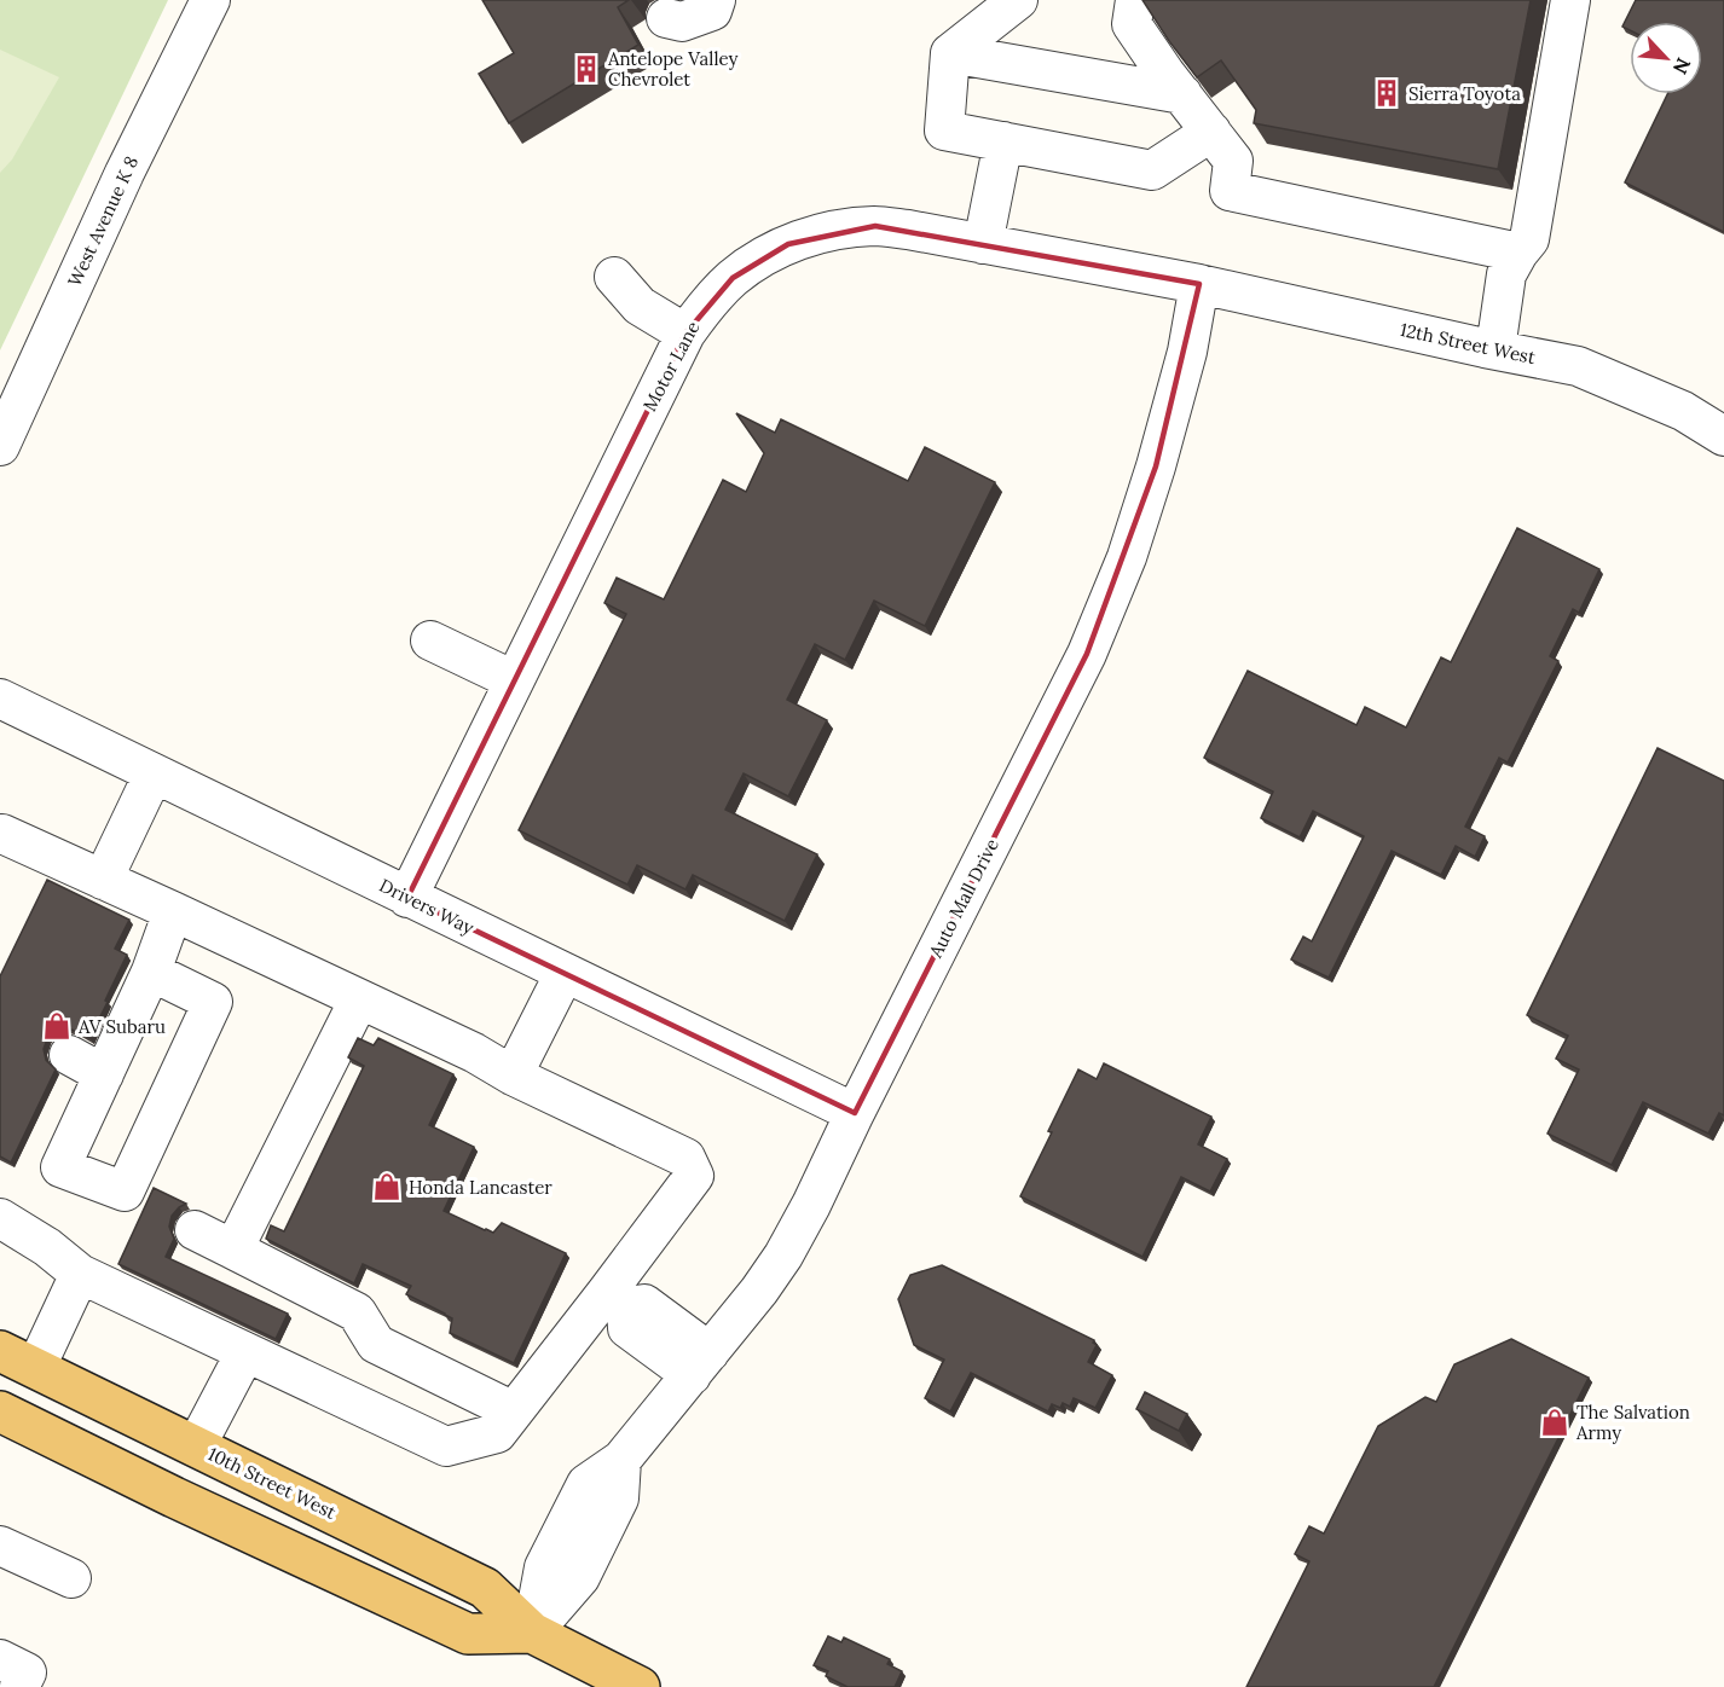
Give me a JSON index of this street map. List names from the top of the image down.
{
  "streets": {
    "main road": ["10th Street West"],
    "street": [
      "West Avenue K 8",
      "12th Street West",
      "Motor Lane",
      "Auto Mall Drive",
      "Drivers Way"
    ]
  },
  "crossings": [
    ["12th Street West", "Motor Lane"],
    ["12th Street West", "Auto Mall Drive"],
    ["Motor Lane", "Auto Mall Drive"],
    ["Motor Lane", "Drivers Way"],
    ["Auto Mall Drive", "Drivers Way"],
    ["Auto Mall Drive", "10th Street West"]
  ],
  "places": {
    "building": ["Antelope Valley Chevrolet", "Sierra Toyota"],
    "shop": ["AV Subaru", "Honda Lancaster", "The Salvation Army"]
  },
  "north": "bottom right"
}
